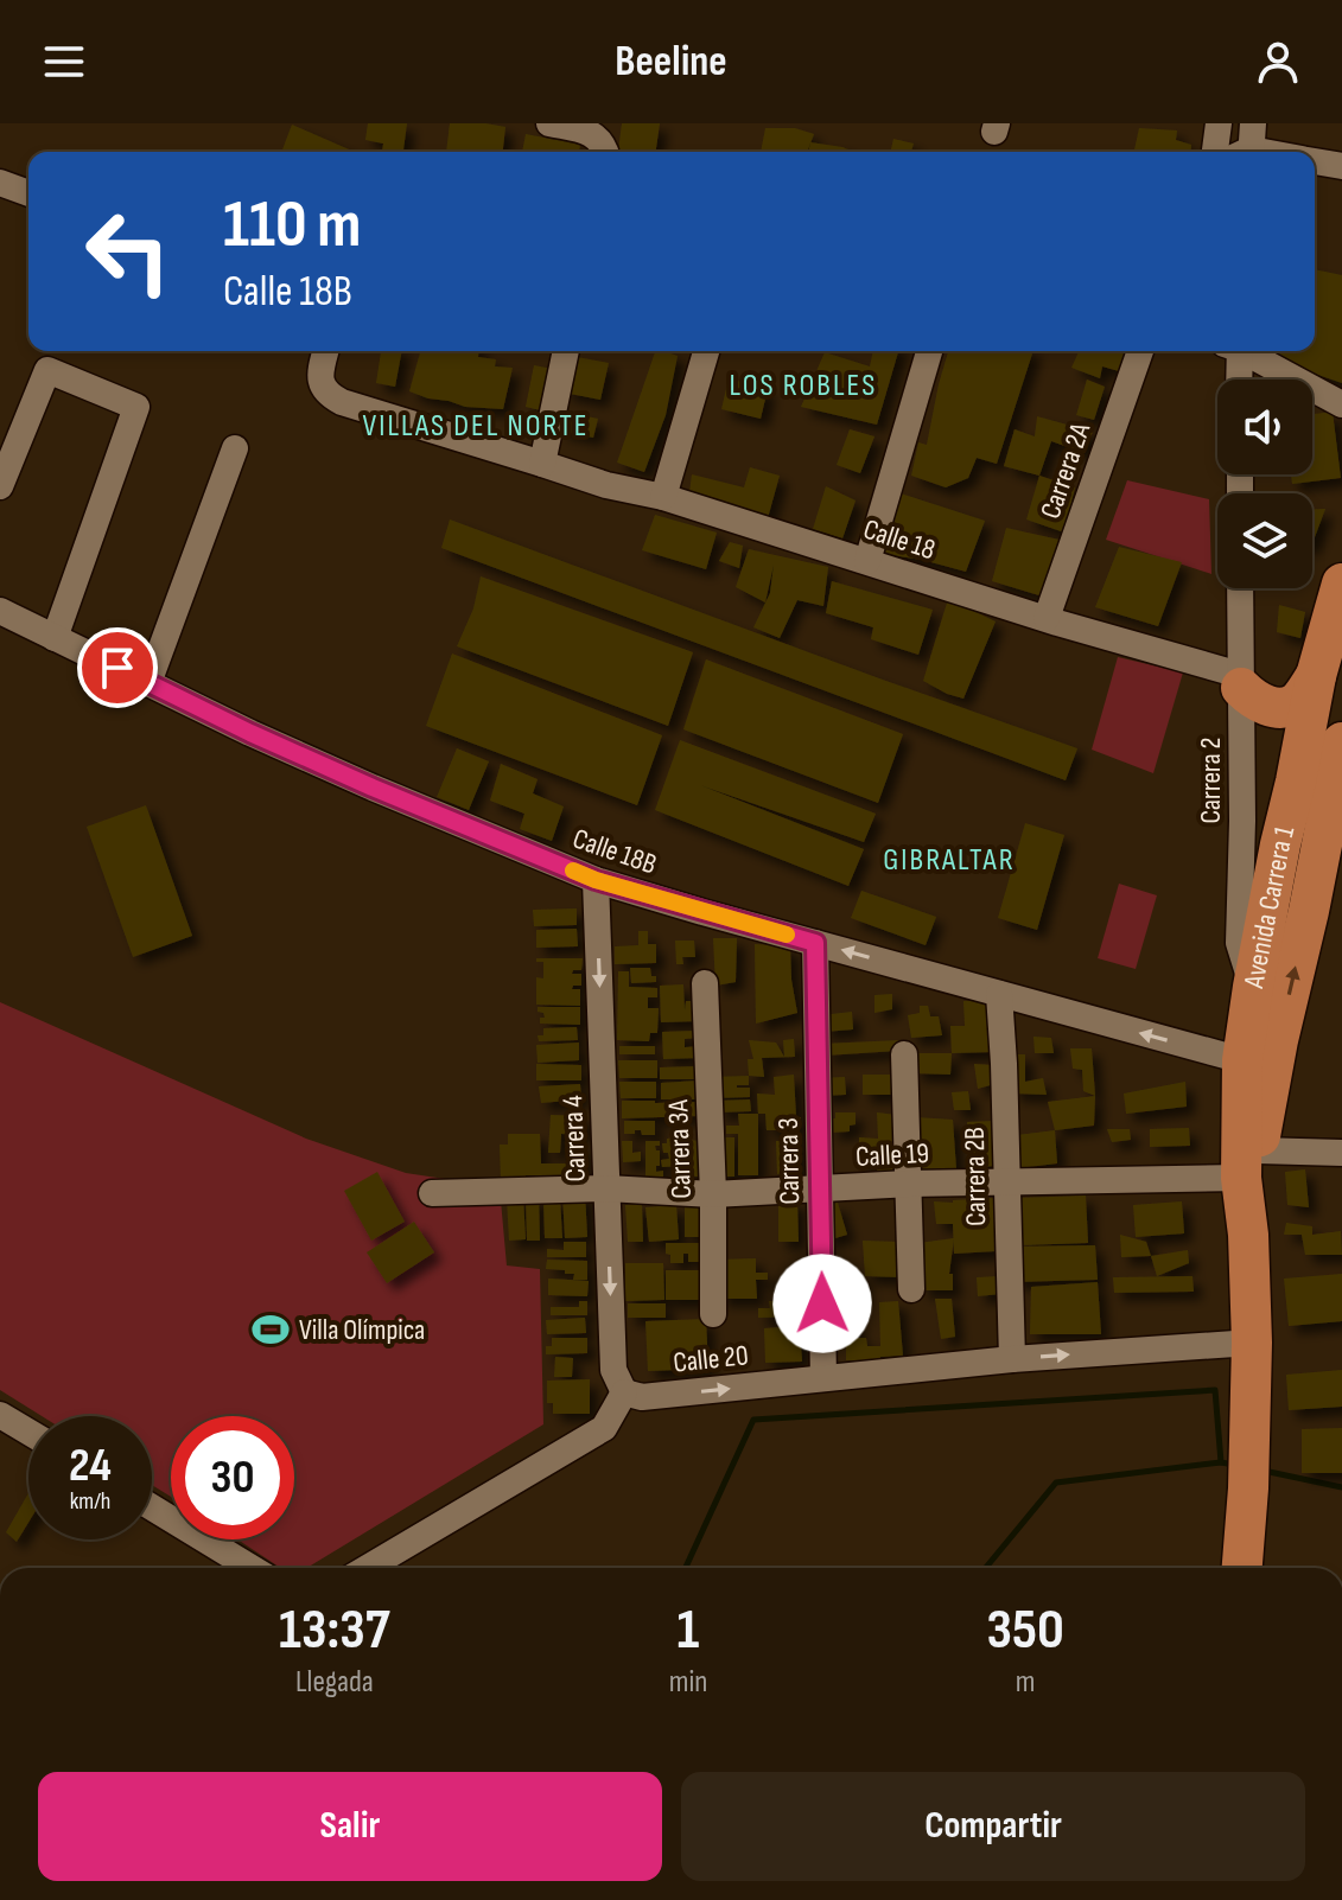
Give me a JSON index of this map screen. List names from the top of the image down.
{
  "streets": {
    "main road": ["Avenida Carrera 1"],
    "street": [
      "Carrera 2A",
      "Calle 18",
      "Carrera 2",
      "Calle 18B",
      "Carrera 4",
      "Carrera 3A",
      "Calle 19",
      "Carrera 3",
      "Carrera 2B",
      "Calle 20"
    ]
  },
  "crossings": [
    ["Carrera 2A", "Calle 18"],
    ["Calle 18", "Carrera 2"],
    ["Carrera 2", "Avenida Carrera 1"],
    ["Calle 18B", "Avenida Carrera 1"],
    ["Calle 18B", "Carrera 4"],
    ["Calle 18B", "Carrera 3"],
    ["Calle 18B", "Carrera 2B"],
    ["Avenida Carrera 1", "Calle 19"],
    ["Avenida Carrera 1", "Calle 20"],
    ["Carrera 4", "Calle 19"],
    ["Carrera 4", "Calle 20"],
    ["Carrera 3A", "Calle 19"],
    ["Calle 19", "Carrera 3"],
    ["Calle 19", "Carrera 2B"],
    ["Carrera 3", "Calle 20"],
    ["Carrera 2B", "Calle 20"]
  ],
  "one_way": ["Carrera 4", "Calle 20"],
  "districts": ["LOS ROBLES", "VILLAS DEL NORTE", "GIBRALTAR"],
  "places": {
    "sports": ["Villa Olímpica"]
  },
  "page": {
    "header": "Beeline",
    "turn": ["110 m", "Calle 18B"],
    "speed": "24 km/h",
    "limit": "30",
    "eta": [
      "13:37",
      "Llegada",
      "1",
      "min",
      "350",
      "m"
    ],
    "buttons": ["Salir", "Compartir"]
  }
}
